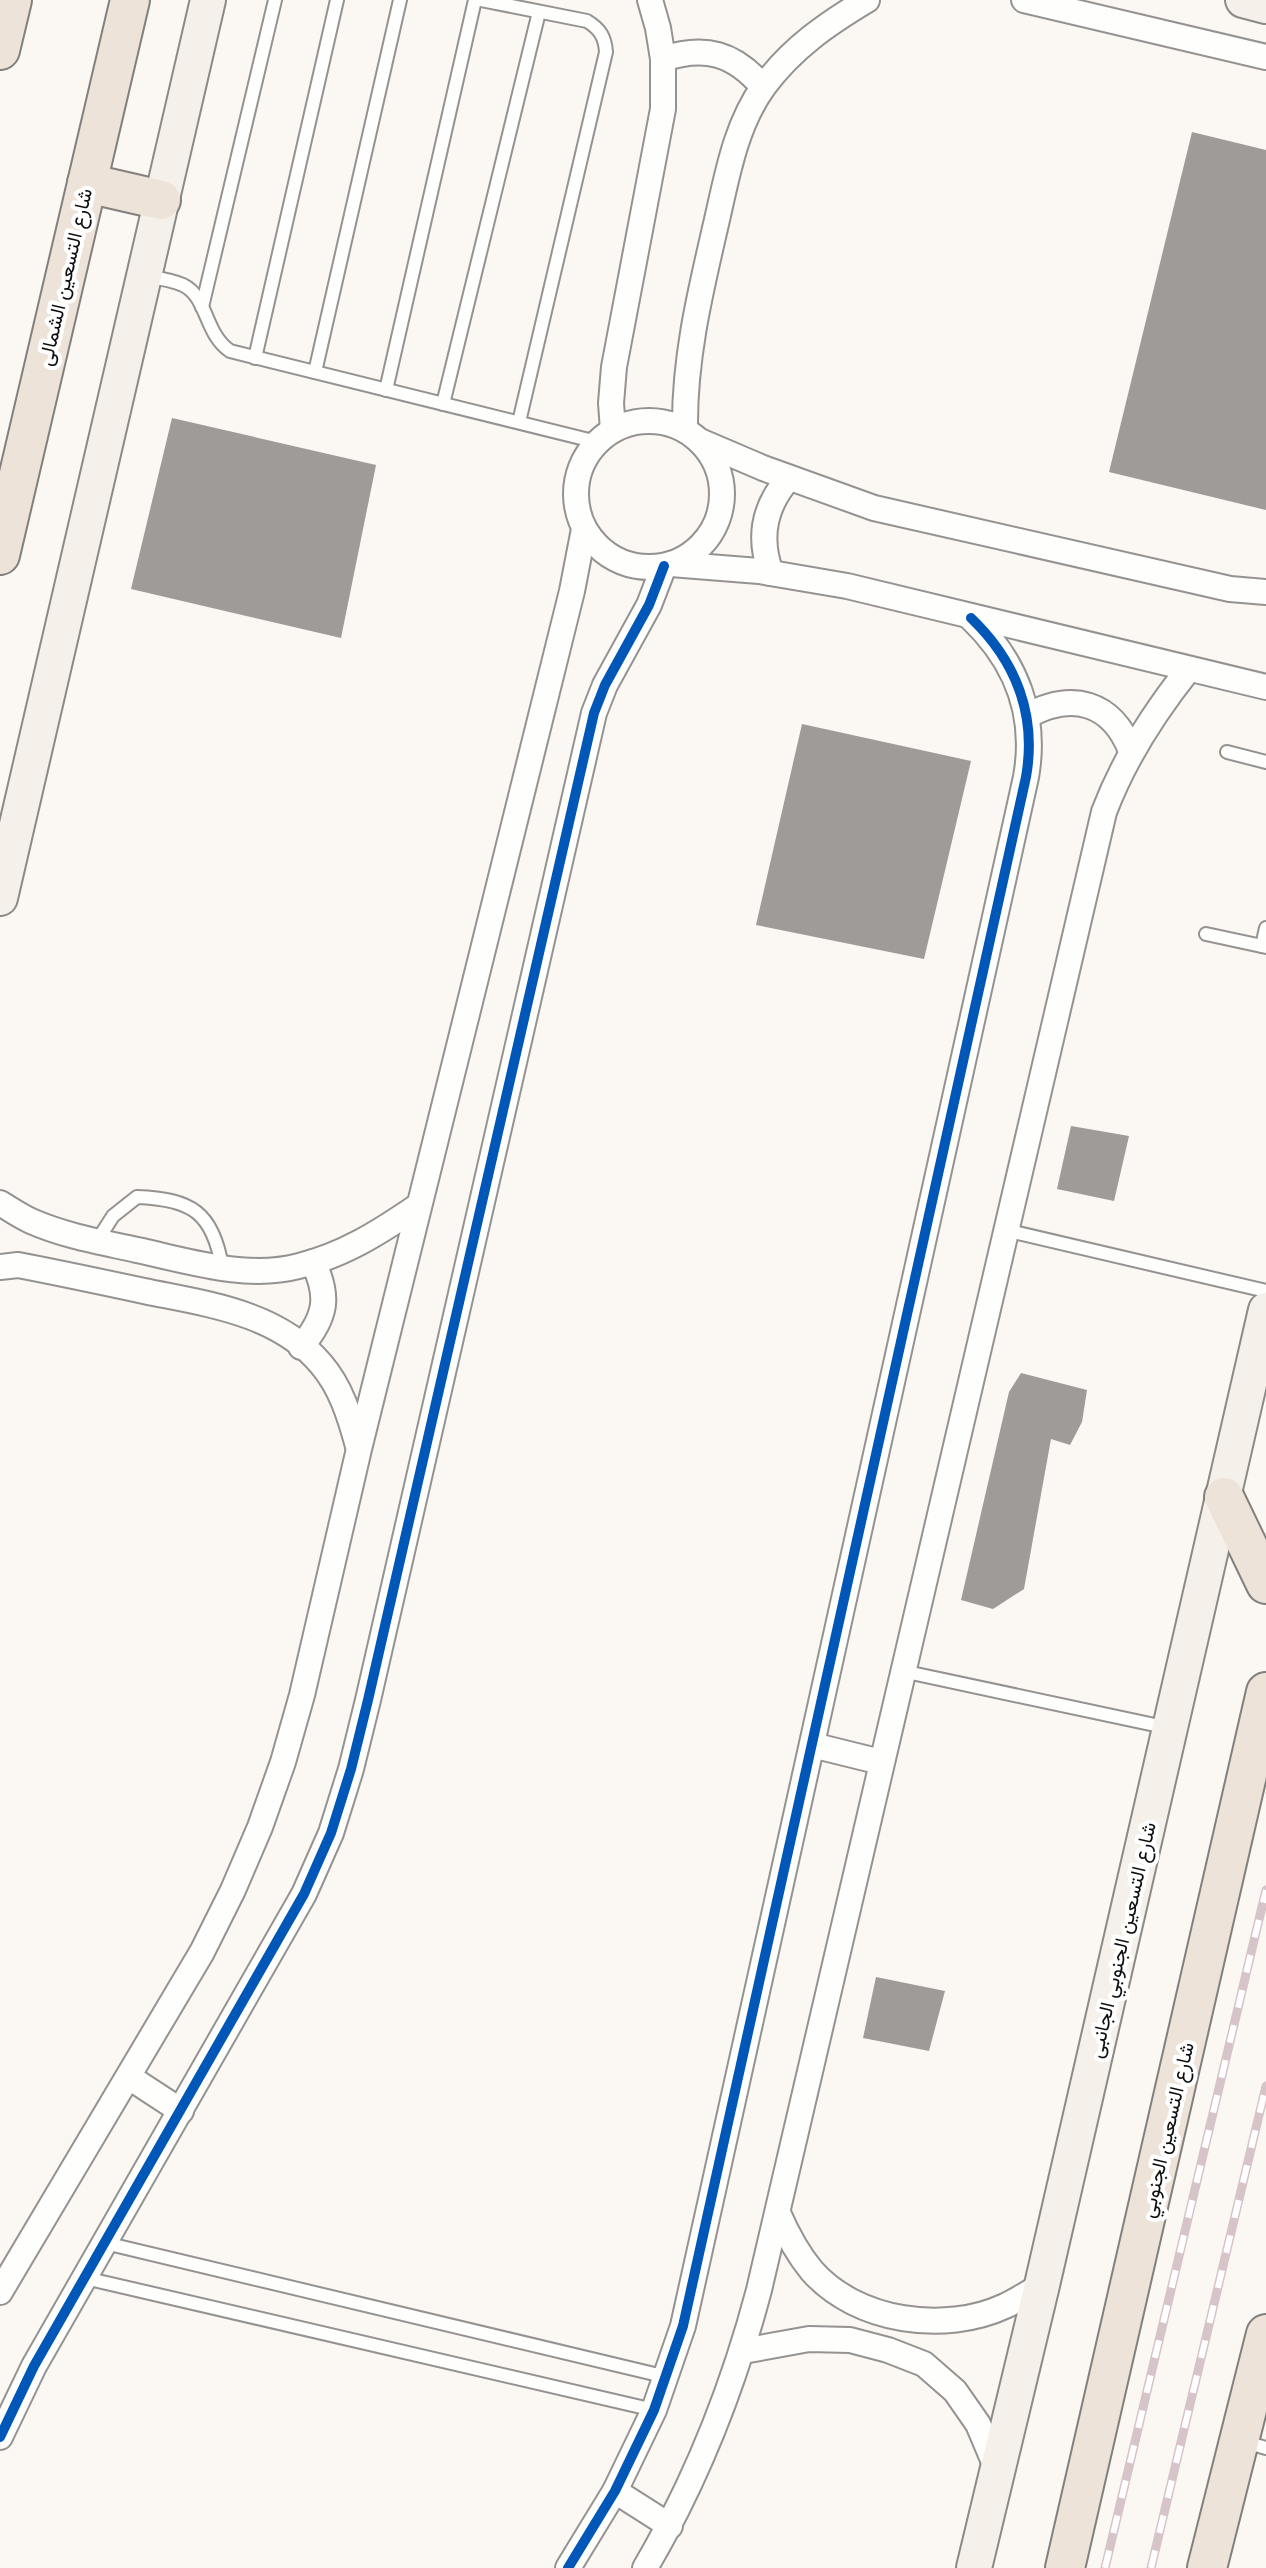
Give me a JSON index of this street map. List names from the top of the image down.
{
  "streets": {
    "main road": ["شارع التسعين الشمالى", "شارع التسعين الجنوبي"],
    "street": ["شارع التسعين الجنوبي الجانبى"]
  }
}
